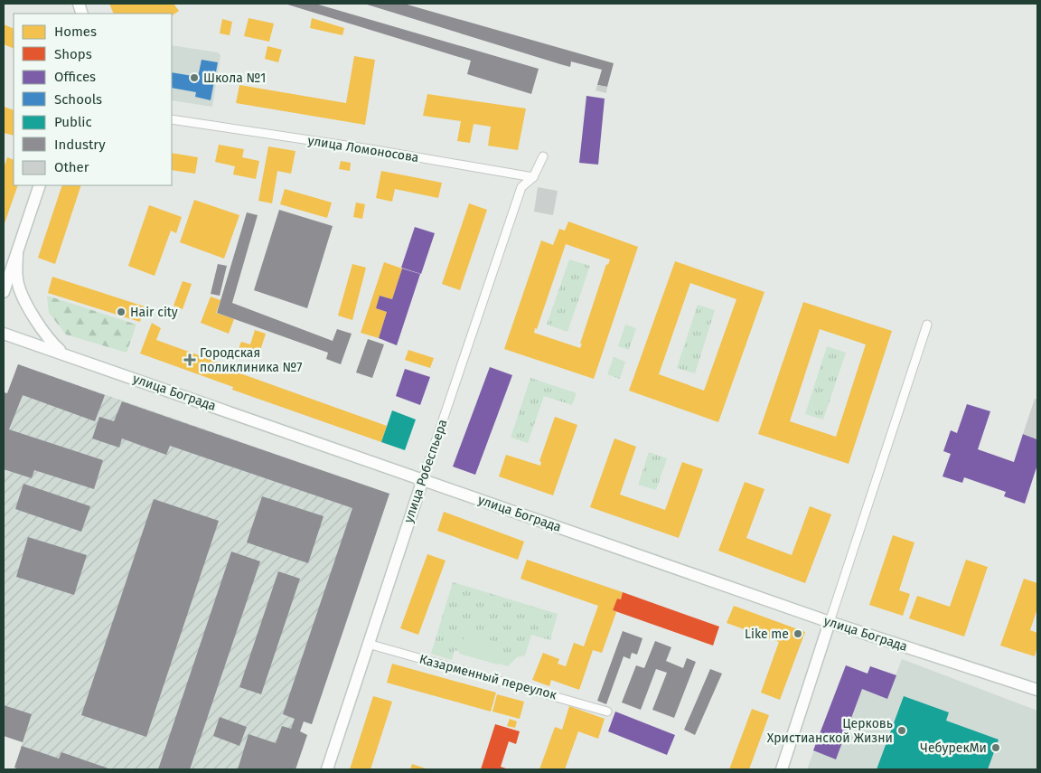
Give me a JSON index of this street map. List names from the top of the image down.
{
  "streets": {
    "main road": ["улица Бограда", "улица Робеспьера"],
    "street": ["улица Ломоносова", "Казарменный переулок"]
  },
  "crossings": [
    ["улица Ломоносова", "улица Робеспьера"],
    ["улица Бограда", "улица Робеспьера"],
    ["улица Робеспьера", "Казарменный переулок"]
  ],
  "places": {
    "other": [
      "Школа №1",
      "Hair city",
      "Like me",
      "Церковь Христианской Жизни",
      "ЧебурекМи"
    ],
    "health": ["Городская поликлиника №7"]
  },
  "legend": [
    "Homes",
    "Shops",
    "Offices",
    "Schools",
    "Public",
    "Industry",
    "Other"
  ]
}
